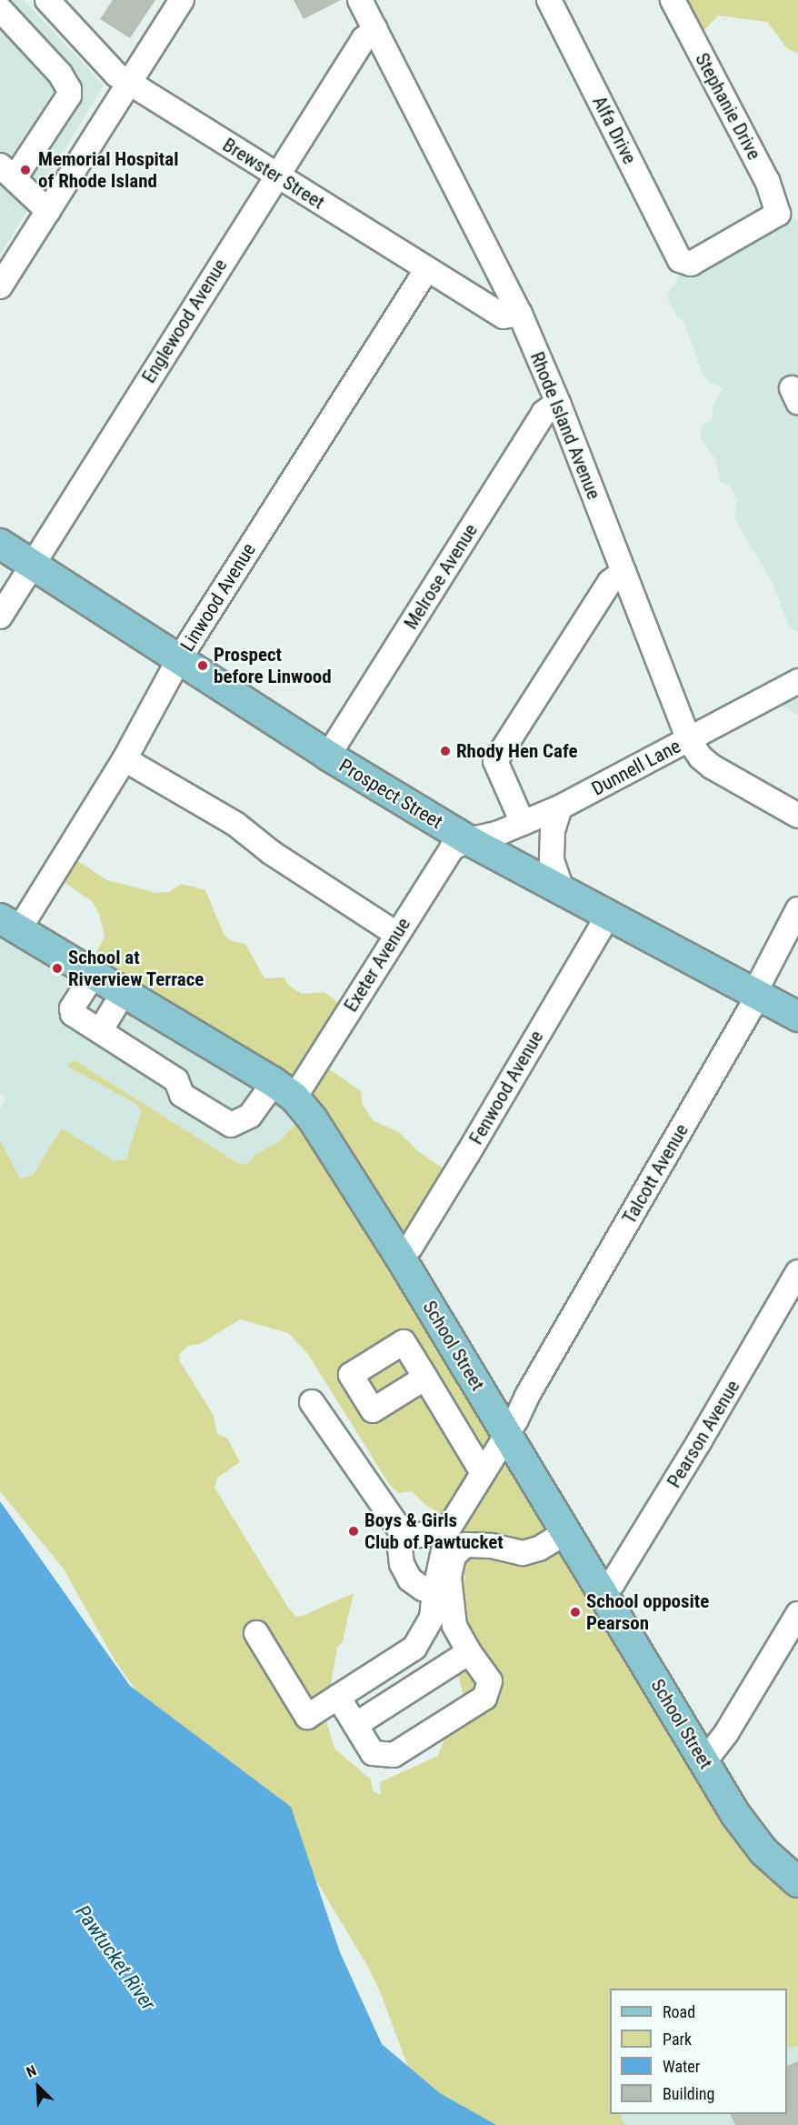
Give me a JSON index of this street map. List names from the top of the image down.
{
  "streets": {
    "main road": ["Prospect Street", "School Street"],
    "street": [
      "Stephanie Drive",
      "Alfa Drive",
      "Brewster Street",
      "Englewood Avenue",
      "Rhode Island Avenue",
      "Melrose Avenue",
      "Linwood Avenue",
      "Dunnell Lane",
      "Exeter Avenue",
      "Fenwood Avenue",
      "Talcott Avenue",
      "Pearson Avenue"
    ]
  },
  "crossings": [
    ["Stephanie Drive", "Alfa Drive"],
    ["Brewster Street", "Englewood Avenue"],
    ["Brewster Street", "Rhode Island Avenue"],
    ["Brewster Street", "Linwood Avenue"],
    ["Englewood Avenue", "Rhode Island Avenue"],
    ["Englewood Avenue", "Prospect Street"],
    ["Rhode Island Avenue", "Melrose Avenue"],
    ["Rhode Island Avenue", "Dunnell Lane"],
    ["Melrose Avenue", "Prospect Street"],
    ["Linwood Avenue", "Prospect Street"],
    ["Linwood Avenue", "School Street"],
    ["Dunnell Lane", "Prospect Street"],
    ["Dunnell Lane", "Exeter Avenue"],
    ["Prospect Street", "Exeter Avenue"],
    ["Prospect Street", "Fenwood Avenue"],
    ["Prospect Street", "Talcott Avenue"],
    ["Exeter Avenue", "School Street"],
    ["Fenwood Avenue", "School Street"],
    ["Talcott Avenue", "School Street"],
    ["School Street", "Pearson Avenue"]
  ],
  "water": ["Pawtucket River"],
  "places": [
    "Memorial Hospital of Rhode Island",
    "Prospect before Linwood",
    "Rhody Hen Cafe",
    "School at Riverview Terrace",
    "Boys & Girls Club of Pawtucket",
    "School opposite Pearson"
  ],
  "legend": [
    "Road",
    "Park",
    "Water",
    "Building"
  ],
  "north": "top left"
}
